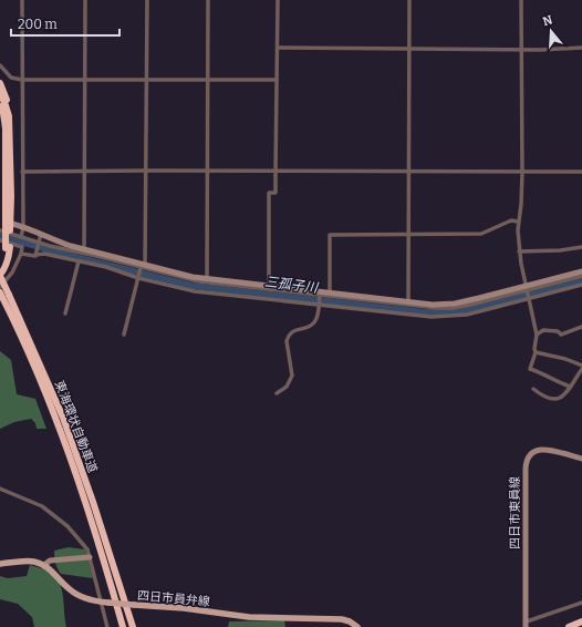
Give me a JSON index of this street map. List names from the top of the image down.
{
  "streets": {
    "highway": ["東海環状自動車道"],
    "main road": ["四日市員弁線"],
    "street": ["四日市東員線"]
  },
  "water": ["三孤子川"],
  "scale_bar": "200 m",
  "north": "top"
}
